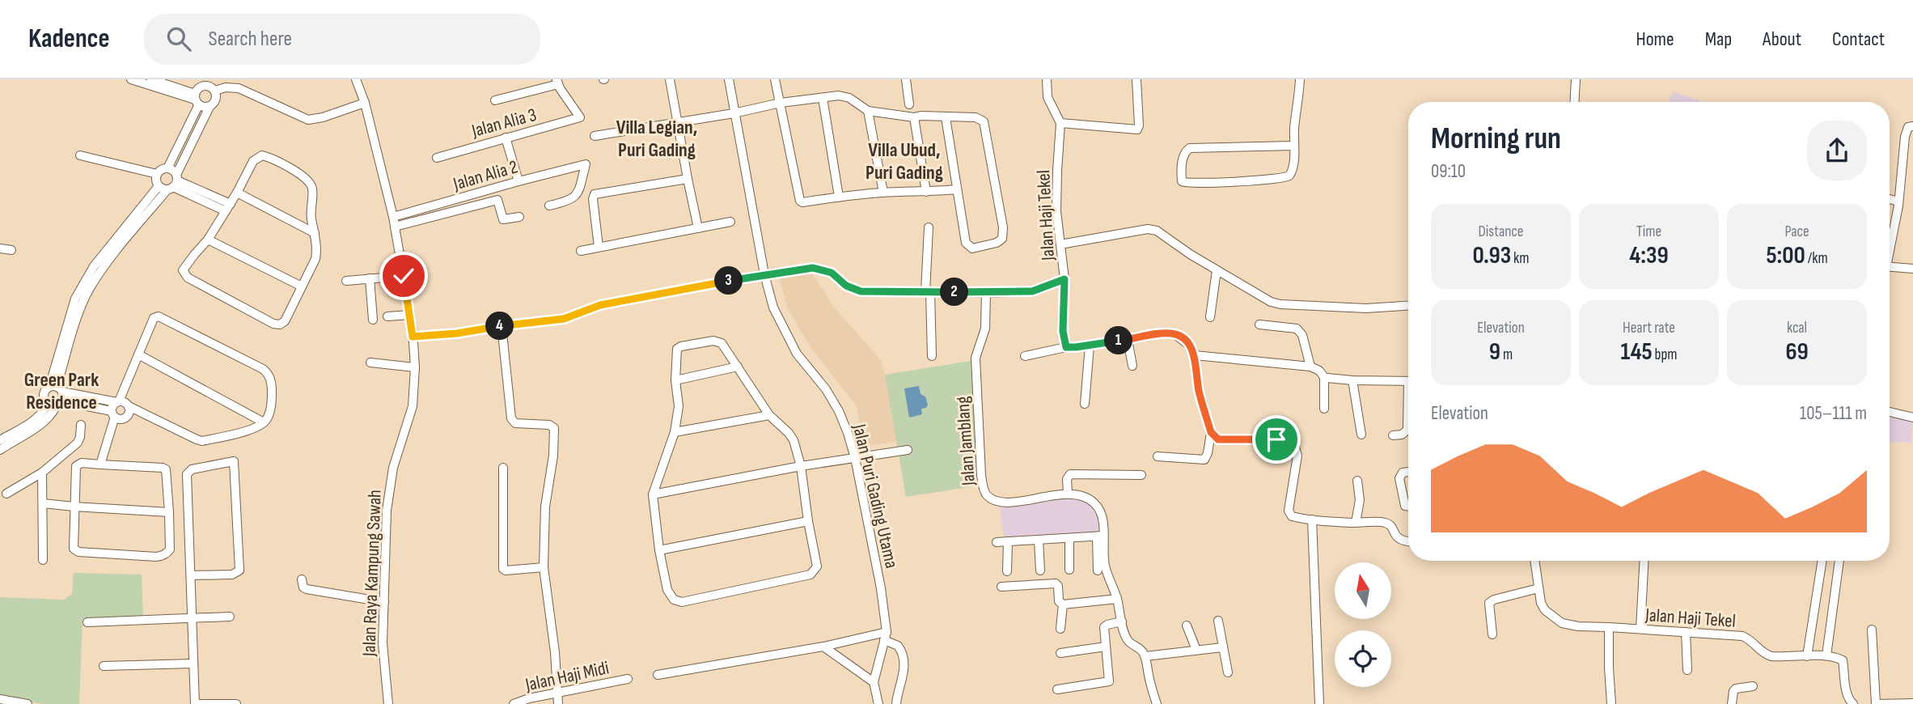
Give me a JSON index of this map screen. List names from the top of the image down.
{
  "streets": {
    "street": [
      "Jalan Alia 3",
      "Jalan Alia 2",
      "Jalan Haji Tekel",
      "Jalan Jamblang",
      "Jalan Puri Gading Utama",
      "Jalan Raya Kampung Sawah",
      "Jalan Haji Midi"
    ]
  },
  "crossings": [
    ["Jalan Alia 2", "Jalan Raya Kampung Sawah"]
  ],
  "districts": ["Villa Legian, Puri Gading", "Villa Ubud, Puri Gading", "Green Park Residence"],
  "north": "top",
  "page": {
    "header": "Kadence",
    "search": "Search here",
    "nav": [
      "Home",
      "Map",
      "About",
      "Contact"
    ],
    "heading": ["Morning run", "09:10"],
    "stats": [
      ["Distance", "0.93 km"],
      ["Time", "4:39"],
      ["Pace", "5:00 /km"],
      ["Elevation", "9 m"],
      ["Heart rate", "145 bpm"],
      ["kcal", "69"]
    ],
    "pins": [
      "3",
      "2",
      "4",
      "1"
    ],
    "chart": ["Elevation", "105–111 m"]
  }
}
